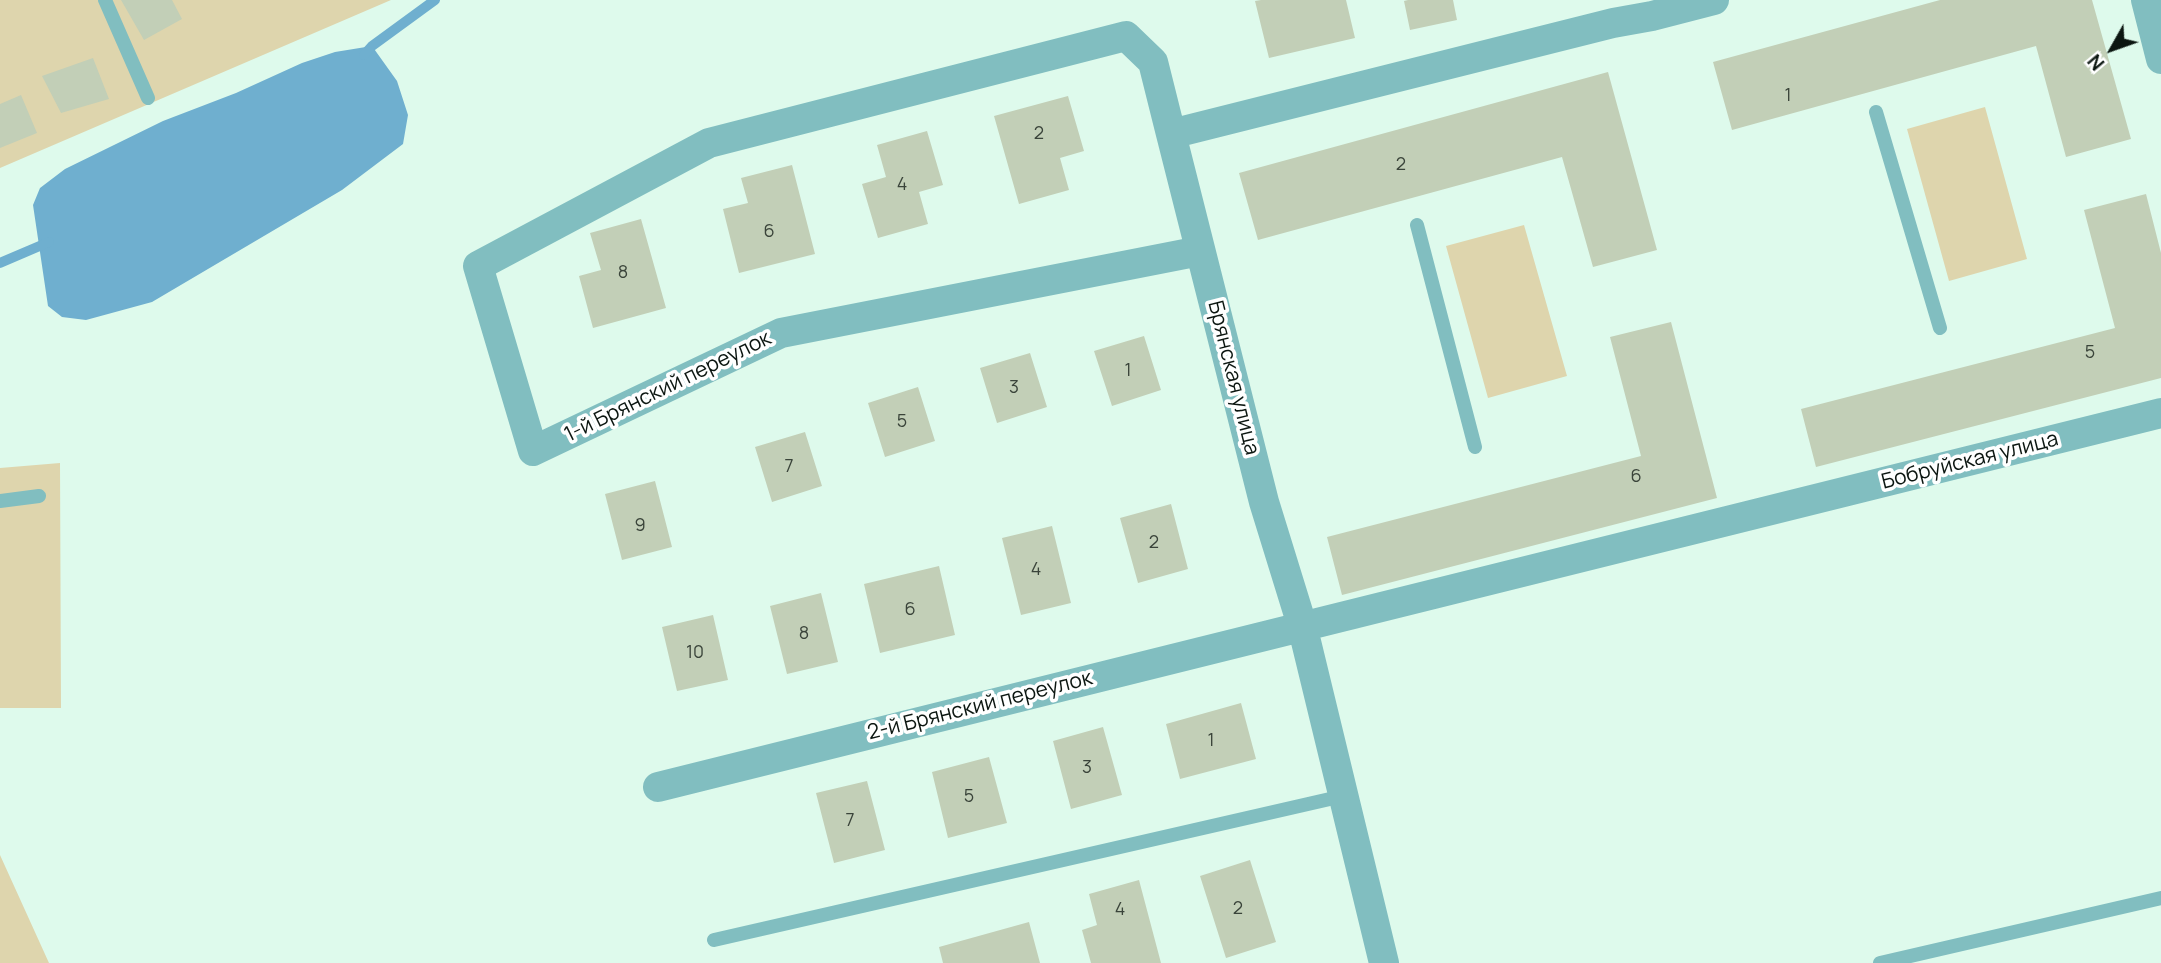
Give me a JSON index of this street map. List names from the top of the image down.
{
  "streets": {
    "street": [
      "Брянская улица",
      "1-й Брянский переулок",
      "Бобруйская улица",
      "2-й Брянский переулок"
    ]
  },
  "crossings": [
    ["Брянская улица", "1-й Брянский переулок"],
    ["Брянская улица", "Бобруйская улица"],
    ["Брянская улица", "2-й Брянский переулок"],
    ["Бобруйская улица", "2-й Брянский переулок"]
  ],
  "house_numbers": [
    "1",
    "2",
    "2",
    "4",
    "6",
    "8",
    "5",
    "1",
    "3",
    "5",
    "7",
    "6",
    "9",
    "2",
    "4",
    "6",
    "8",
    "10",
    "1",
    "3",
    "5",
    "7",
    "2",
    "4"
  ],
  "north": "bottom left"
}
